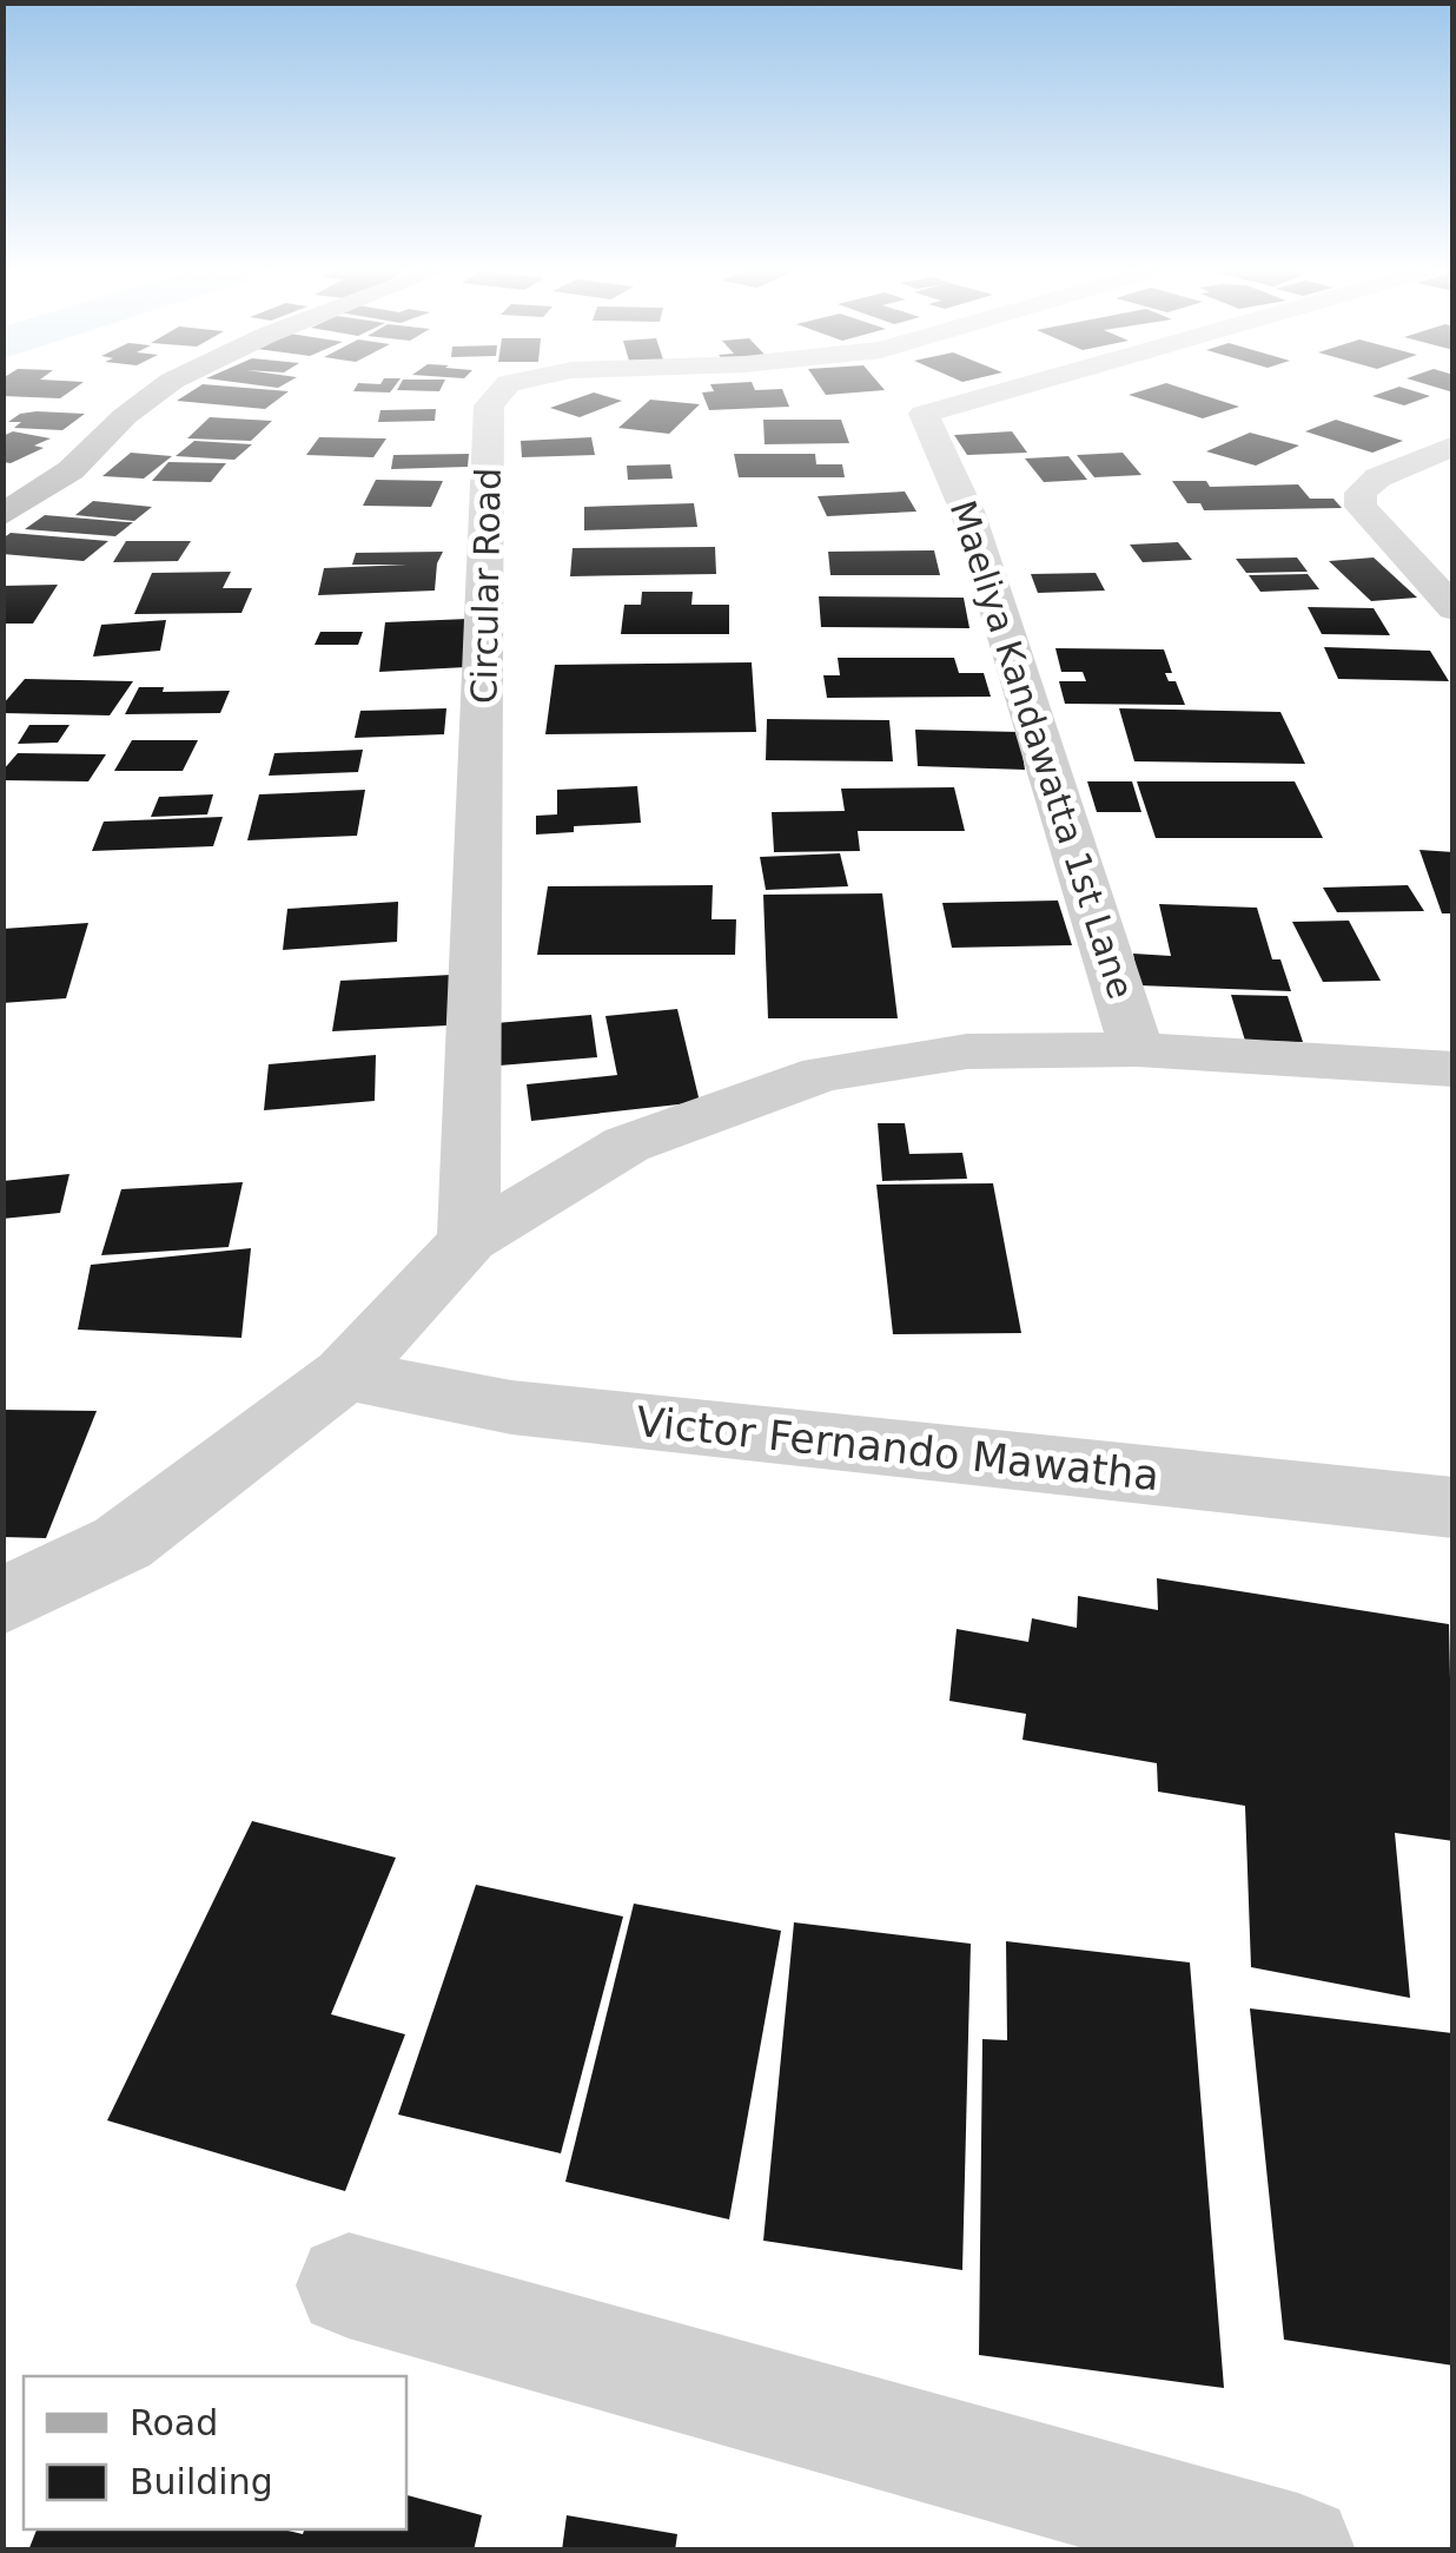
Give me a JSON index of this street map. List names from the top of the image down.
{
  "streets": {
    "street": ["Circular Road", "Maeliya Kandawatta 1st Lane", "Victor Fernando Mawatha"]
  },
  "legend": ["Road", "Building"]
}
